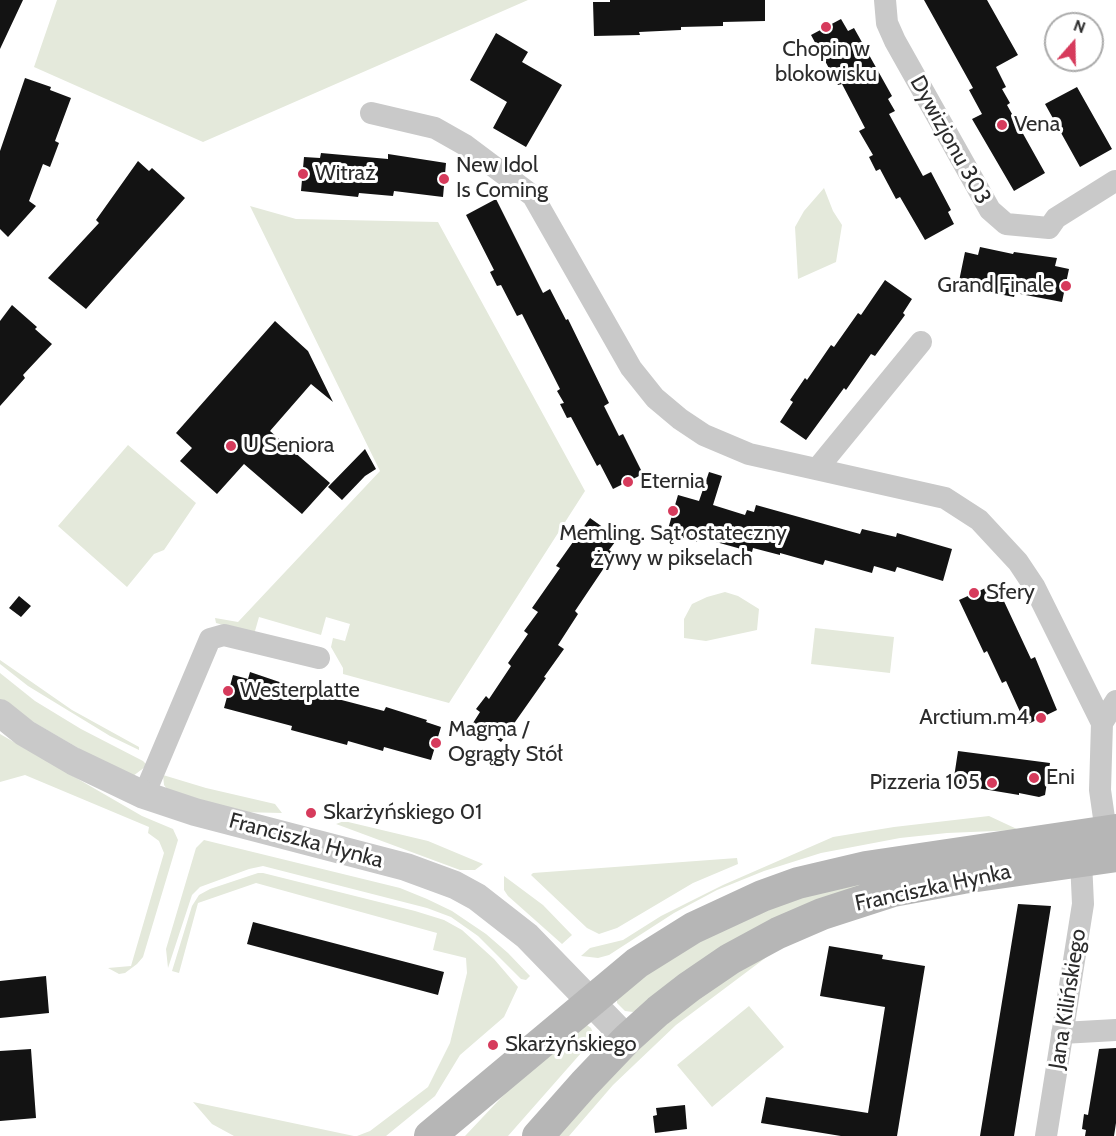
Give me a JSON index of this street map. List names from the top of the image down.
{
  "streets": {
    "main road": ["Franciszka Hynka"],
    "street": ["Dywizjonu 303", "Jana Kilińskiego"]
  },
  "crossings": [
    ["Franciszka Hynka", "Jana Kilińskiego"]
  ],
  "places": [
    "Chopin w blokowisku",
    "Vena",
    "Witraż",
    "New Idol Is Coming",
    "Grand Finale",
    "U Seniora",
    "Eternia",
    "Memling. Sąt ostateczny żywy w pikselach",
    "Sfery",
    "Westerplatte",
    "Arctium.m4",
    "Magma / Ogrągły Stół",
    "Eni",
    "Pizzeria 105",
    "Skarżyńskiego 01",
    "Skarżyńskiego"
  ],
  "north": "top"
}
